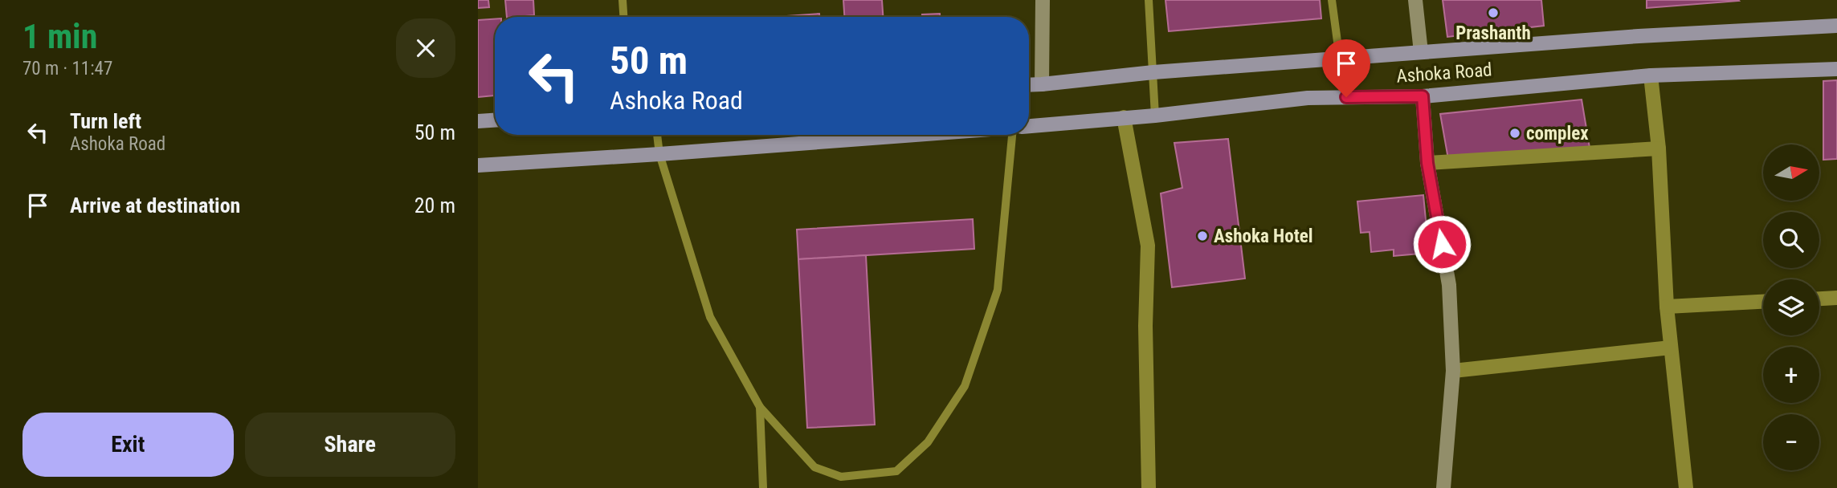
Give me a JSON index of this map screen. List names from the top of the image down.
{
  "streets": {
    "main road": ["Ashoka Road"]
  },
  "places": ["Prashanth", "complex", "Ashoka Hotel"],
  "north": "right",
  "page": {
    "heading": ["1 min", "70 m · 11:47"],
    "turn": ["50 m", "Ashoka Road"],
    "list": [
      {
        "name": "Turn left",
        "note": "Ashoka Road",
        "value": "50 m"
      },
      {
        "name": "Arrive at destination",
        "value": "20 m"
      }
    ],
    "map_buttons": ["+", "−"],
    "buttons": ["Exit", "Share"]
  }
}
